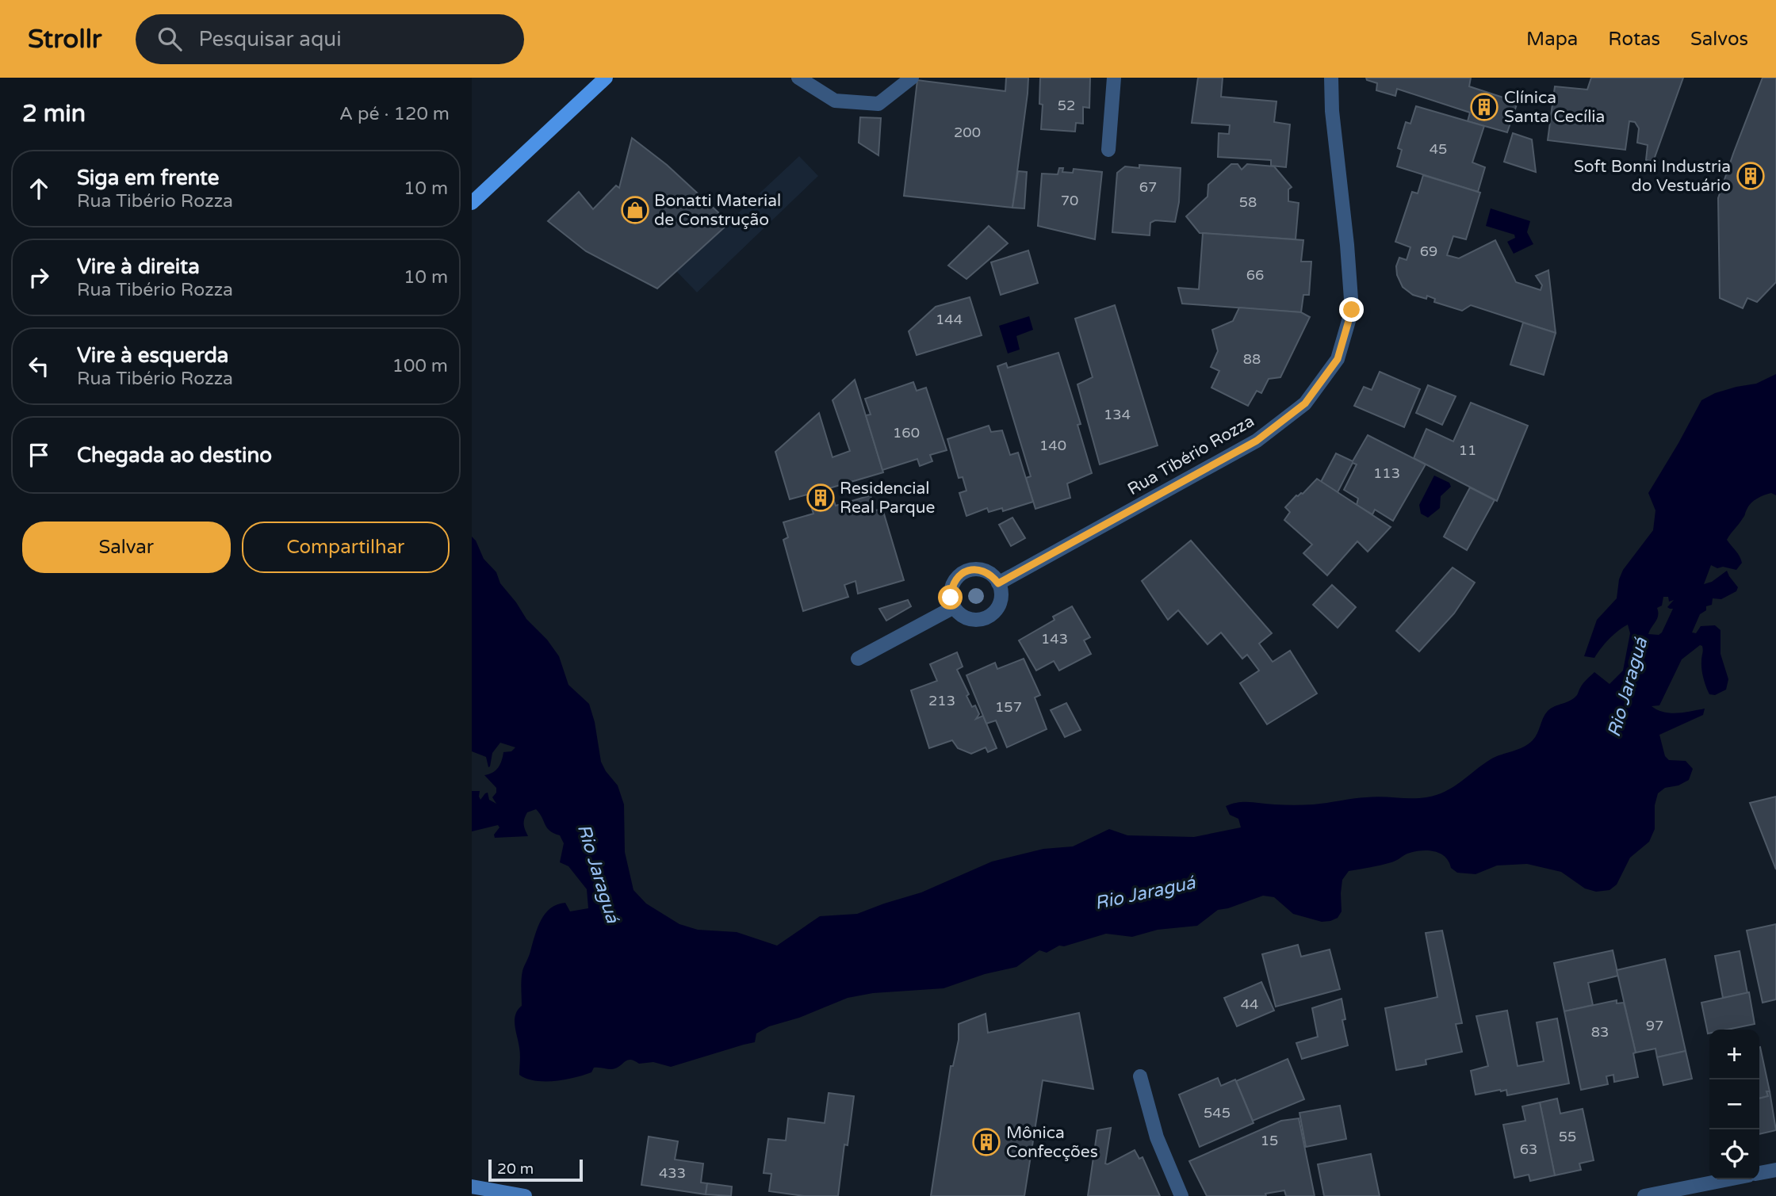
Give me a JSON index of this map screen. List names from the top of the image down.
{
  "streets": {
    "street": ["Rua Tibério Rozza"]
  },
  "water": ["Rio Jaraguá"],
  "places": {
    "building": [
      "Clínica Santa Cecília",
      "Soft Bonni Industria do Vestuário",
      "Residencial Real Parque",
      "Mônica Confecções"
    ],
    "shop": ["Bonatti Material de Construção"]
  },
  "house_numbers": [
    "52",
    "200",
    "45",
    "67",
    "70",
    "58",
    "69",
    "66",
    "144",
    "88",
    "134",
    "160",
    "140",
    "11",
    "113",
    "143",
    "213",
    "157",
    "44",
    "97",
    "83",
    "545",
    "55",
    "15",
    "63",
    "433"
  ],
  "scale_bar": "20 m",
  "page": {
    "header": "Strollr",
    "search": "Pesquisar aqui",
    "nav": ["Mapa", "Rotas", "Salvos"],
    "heading": ["2 min", "A pé · 120 m"],
    "list": [
      ["Siga em frente", "Rua Tibério Rozza", "10 m"],
      ["Vire à direita", "Rua Tibério Rozza", "10 m"],
      ["Vire à esquerda", "Rua Tibério Rozza", "100 m"],
      "Chegada ao destino"
    ],
    "buttons": ["Salvar", "Compartilhar"],
    "map_buttons": ["+", "−"],
    "scale": "20 m"
  }
}
